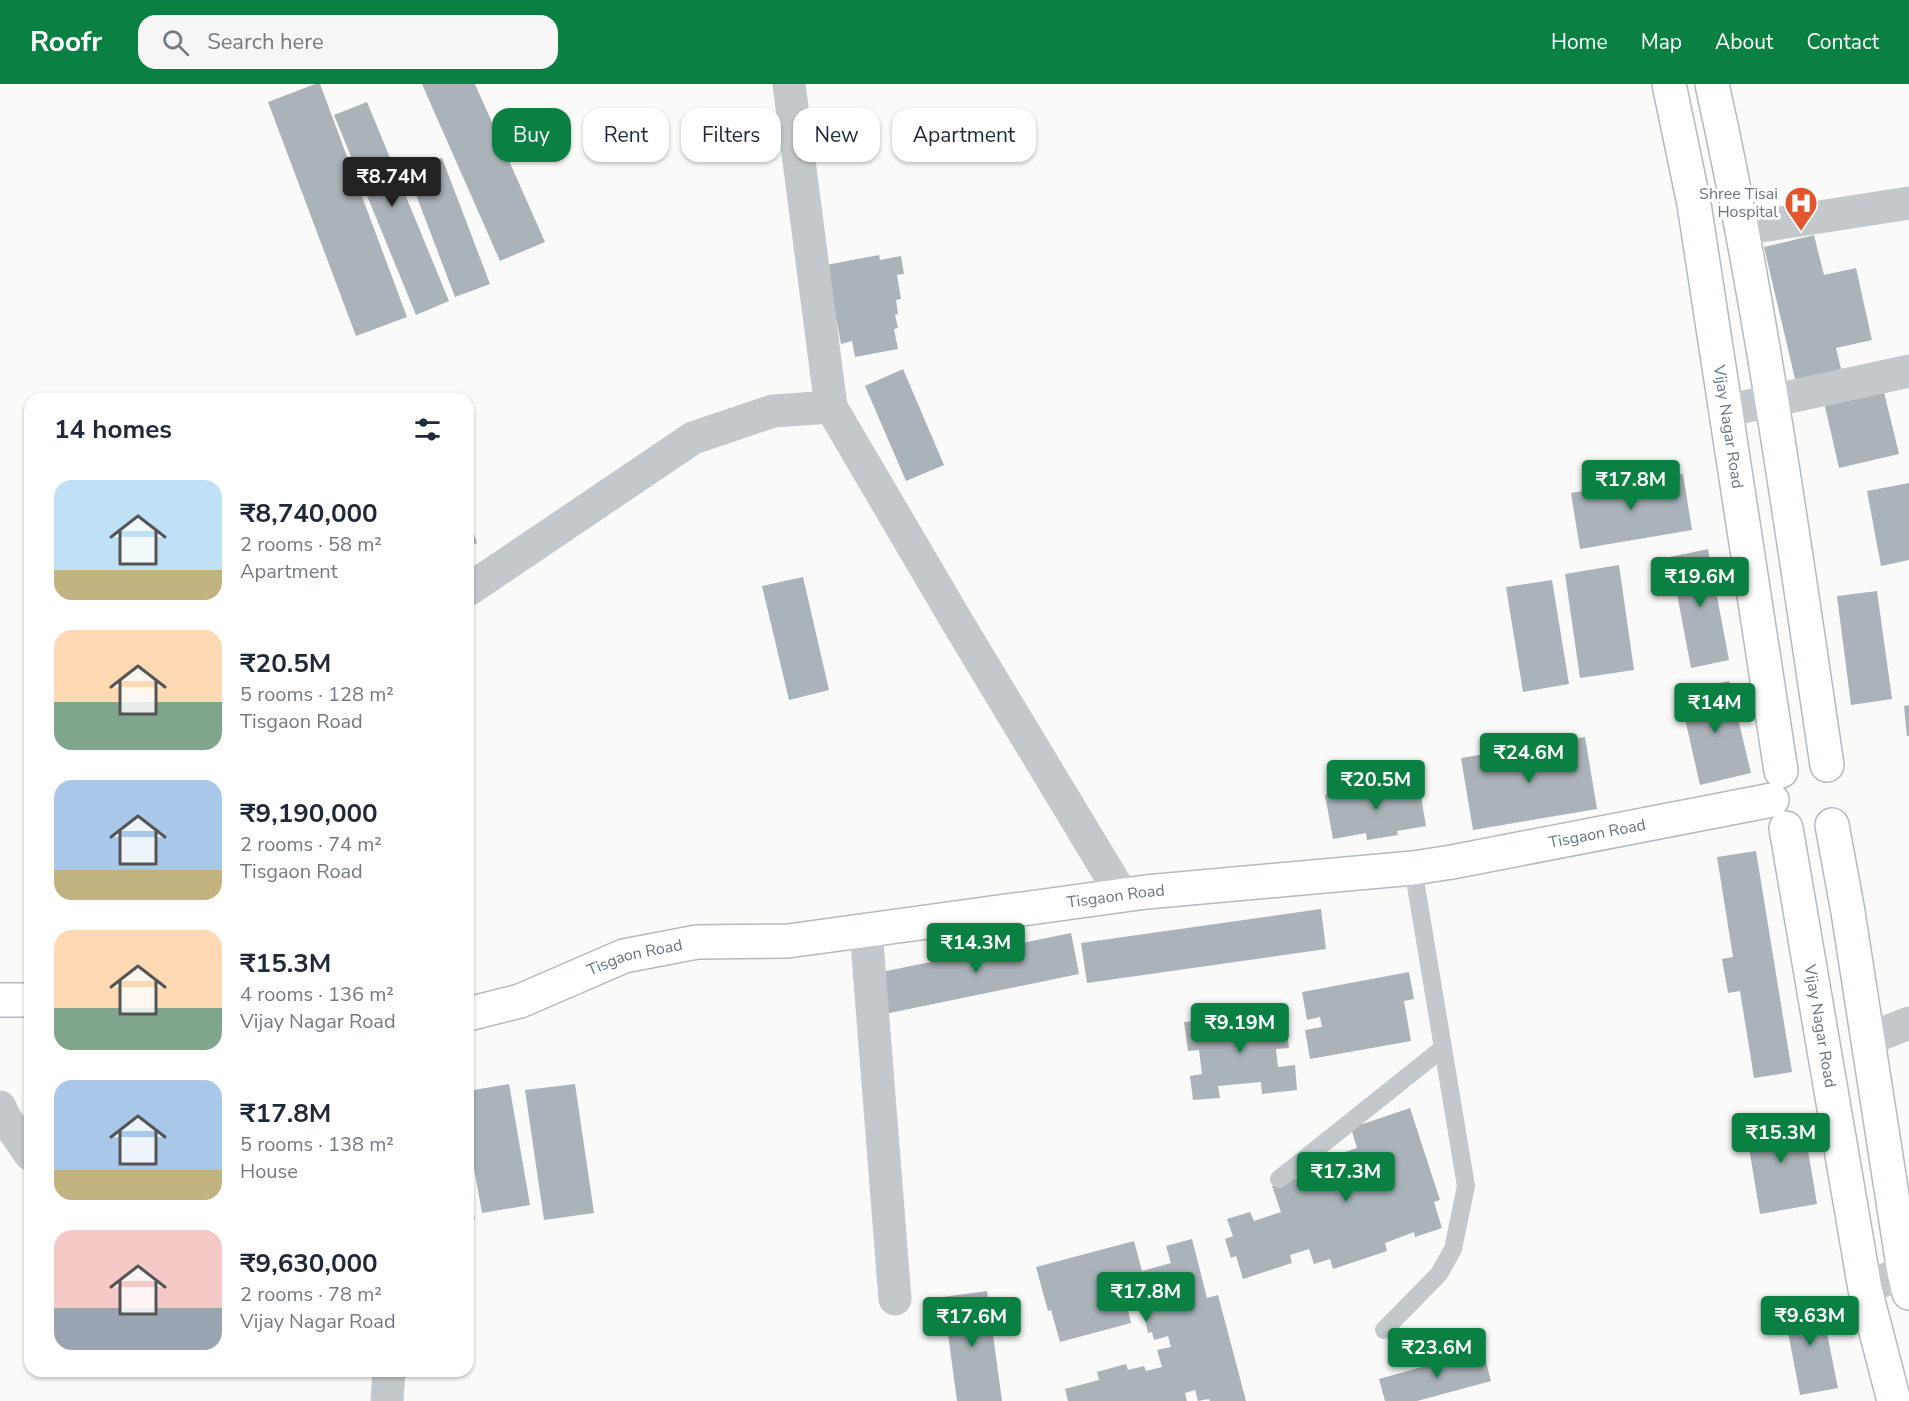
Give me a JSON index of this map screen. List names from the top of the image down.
{
  "streets": {
    "main road": ["Vijay Nagar Road", "Tisgaon Road"]
  },
  "crossings": [
    ["Vijay Nagar Road", "Tisgaon Road"]
  ],
  "places": {
    "hospital": ["Shree Tisai Hospital"]
  },
  "page": {
    "header": "Roofr",
    "search": "Search here",
    "nav": [
      "Home",
      "Map",
      "About",
      "Contact"
    ],
    "chip": [
      "Buy",
      "Rent",
      "Filters",
      "New",
      "Apartment"
    ],
    "price": [
      "₹8.74M",
      "₹17.8M",
      "₹19.6M",
      "₹14M",
      "₹24.6M",
      "₹20.5M",
      "₹14.3M",
      "₹9.19M",
      "₹15.3M",
      "₹17.3M",
      "₹17.8M",
      "₹9.63M",
      "₹17.6M",
      "₹23.6M"
    ],
    "heading": "14 homes",
    "list": [
      {
        "name": "₹8,740,000",
        "note": "2 rooms · 58 m² · Apartment"
      },
      {
        "name": "₹20.5M",
        "note": "5 rooms · 128 m² · Tisgaon Road"
      },
      {
        "name": "₹9,190,000",
        "note": "2 rooms · 74 m² · Tisgaon Road"
      },
      {
        "name": "₹15.3M",
        "note": "4 rooms · 136 m² · Vijay Nagar Road"
      },
      {
        "name": "₹17.8M",
        "note": "5 rooms · 138 m² · House"
      },
      {
        "name": "₹9,630,000",
        "note": "2 rooms · 78 m² · Vijay Nagar Road"
      }
    ]
  }
}
